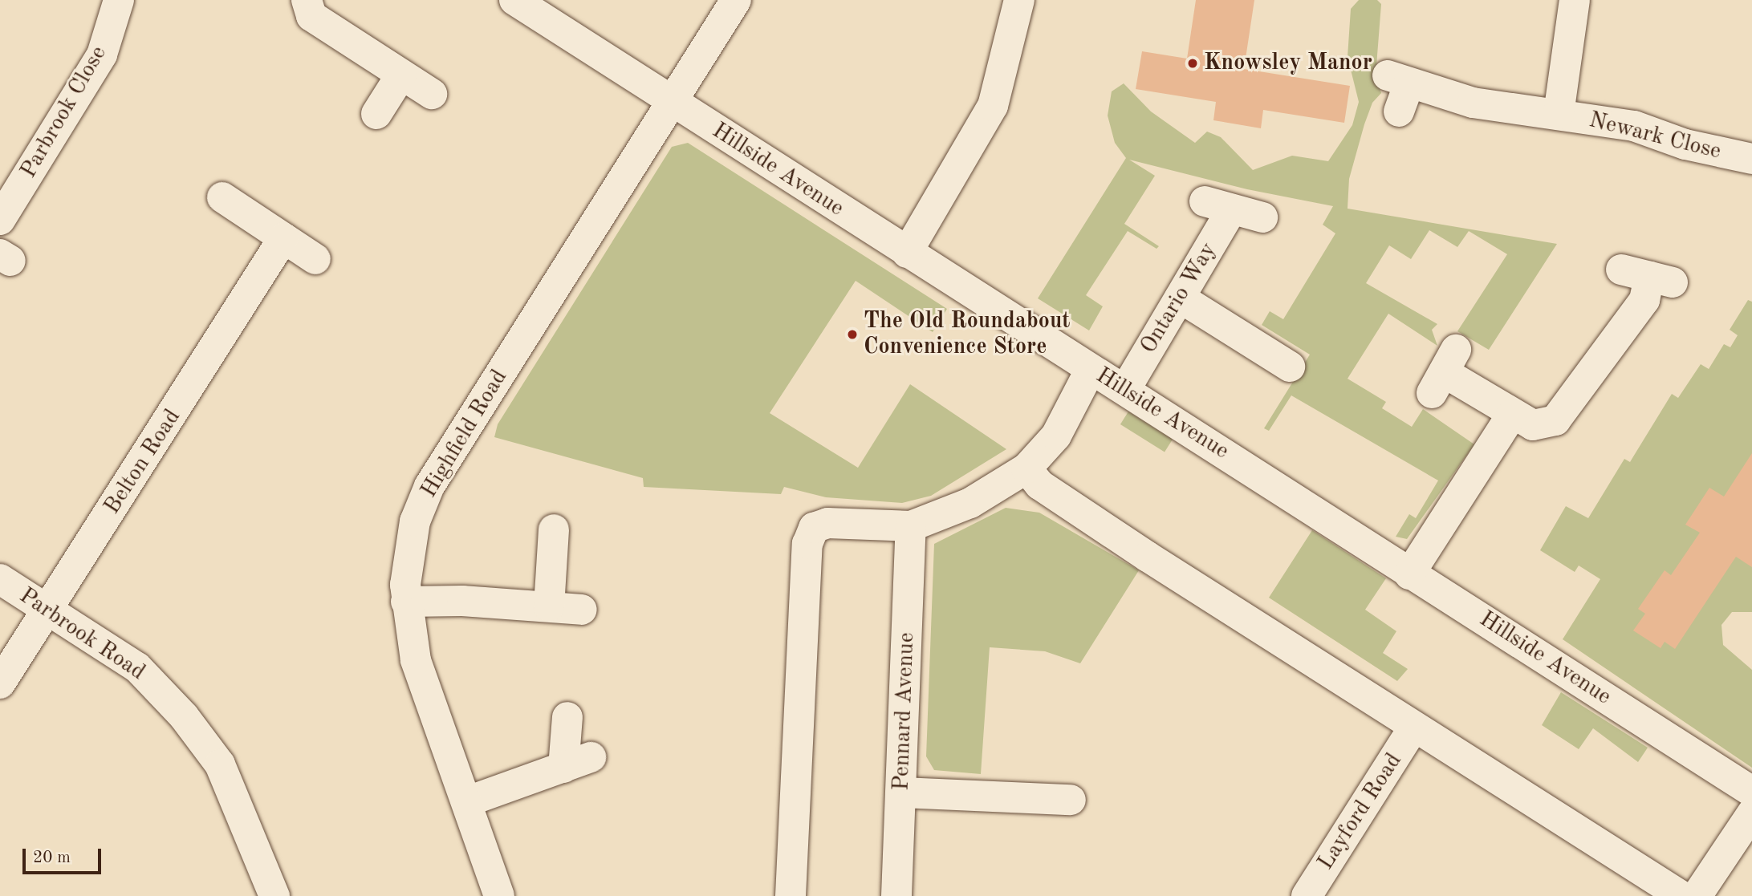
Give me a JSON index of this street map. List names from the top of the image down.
{
  "streets": {
    "street": [
      "Parbrook Close",
      "Newark Close",
      "Hillside Avenue",
      "Ontario Way",
      "Highfield Road",
      "Belton Road",
      "Parbrook Road",
      "Pennard Avenue",
      "Layford Road"
    ]
  },
  "crossings": [
    ["Hillside Avenue", "Ontario Way"],
    ["Hillside Avenue", "Highfield Road"],
    ["Belton Road", "Parbrook Road"]
  ],
  "places": ["Knowsley Manor", "The Old Roundabout Convenience Store"],
  "scale_bar": "20 m"
}
